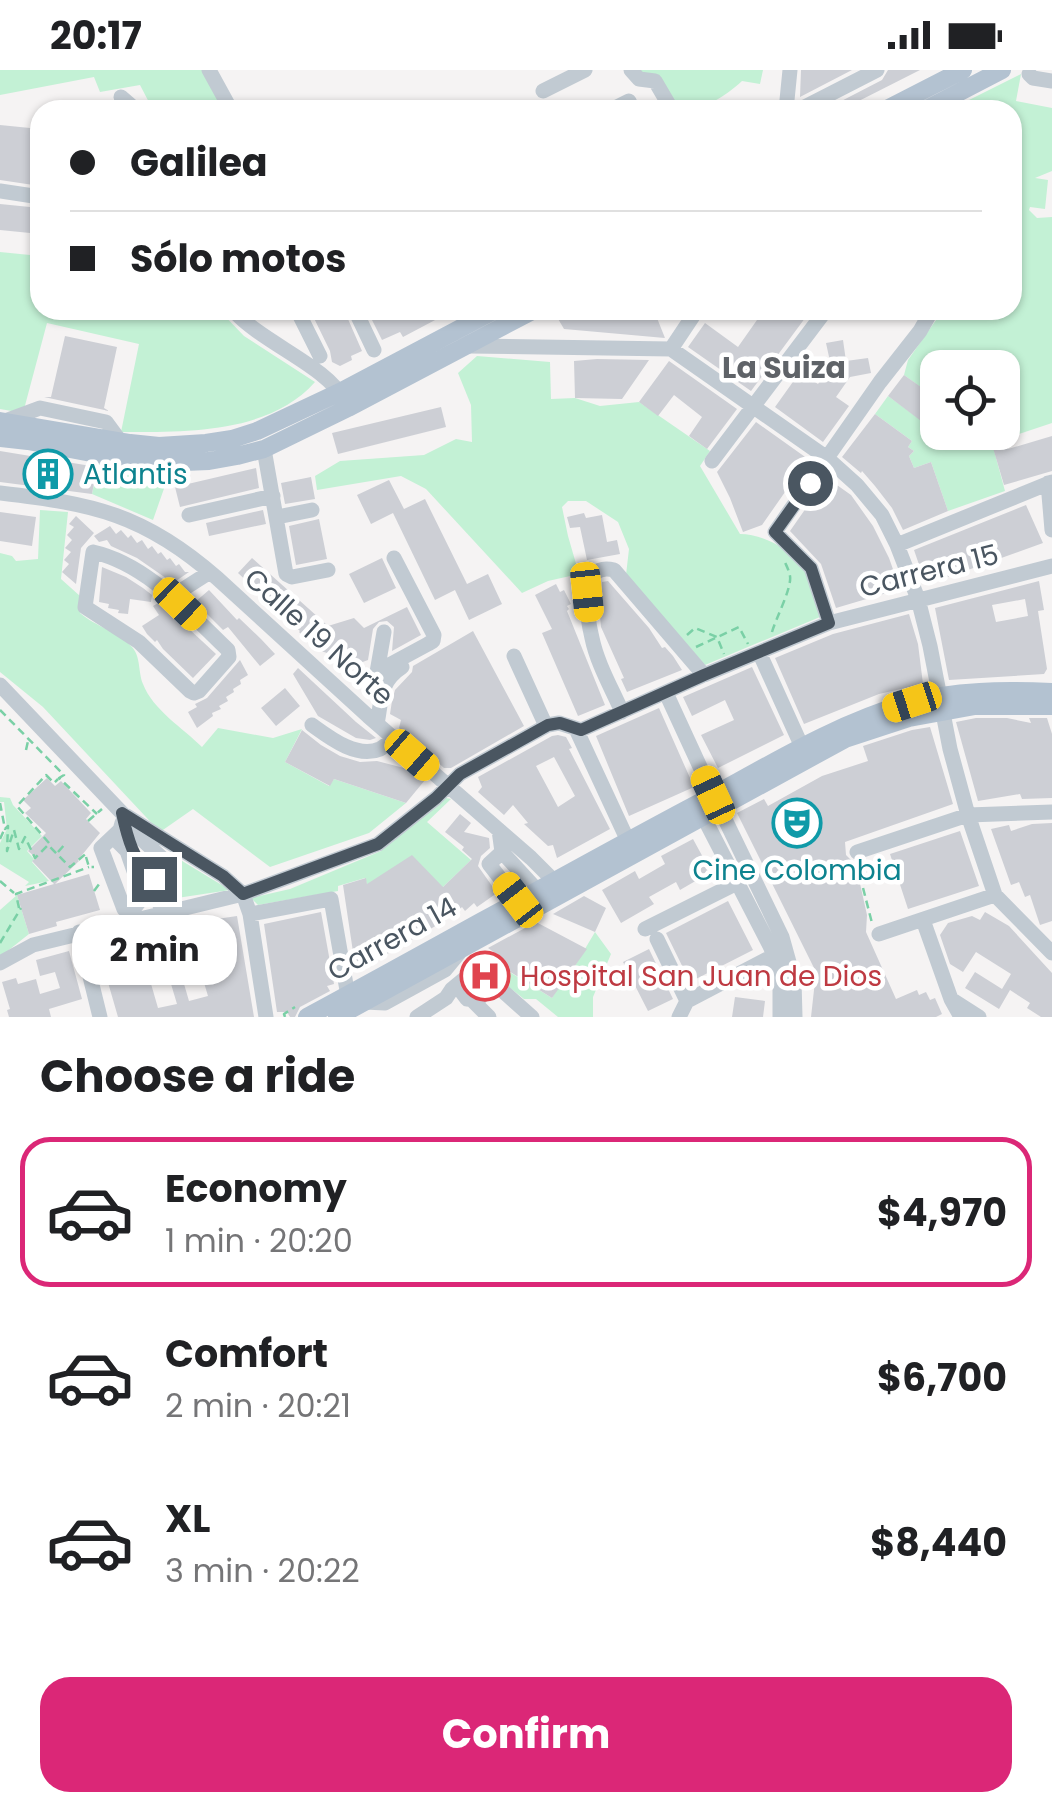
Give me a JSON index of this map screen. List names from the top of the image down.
{
  "streets": {
    "main road": ["Carrera 14"],
    "street": ["Carrera 15", "Calle 19 Norte"]
  },
  "crossings": [
    ["Calle 19 Norte", "Carrera 14"]
  ],
  "districts": ["La Suiza"],
  "places": {
    "building": ["Atlantis"],
    "theatre": ["Cine Colombia"],
    "hospital": ["Hospital San Juan de Dios"]
  },
  "page": {
    "status": "20:17",
    "banner": ["Galilea", "Sólo motos"],
    "bubble": "2 min",
    "heading": "Choose a ride",
    "list": [
      {
        "name": "Economy",
        "note": "1 min · 20:20",
        "value": "$4,970"
      },
      {
        "name": "Comfort",
        "note": "2 min · 20:21",
        "value": "$6,700"
      },
      {
        "name": "XL",
        "note": "3 min · 20:22",
        "value": "$8,440"
      }
    ],
    "buttons": "Confirm"
  }
}
